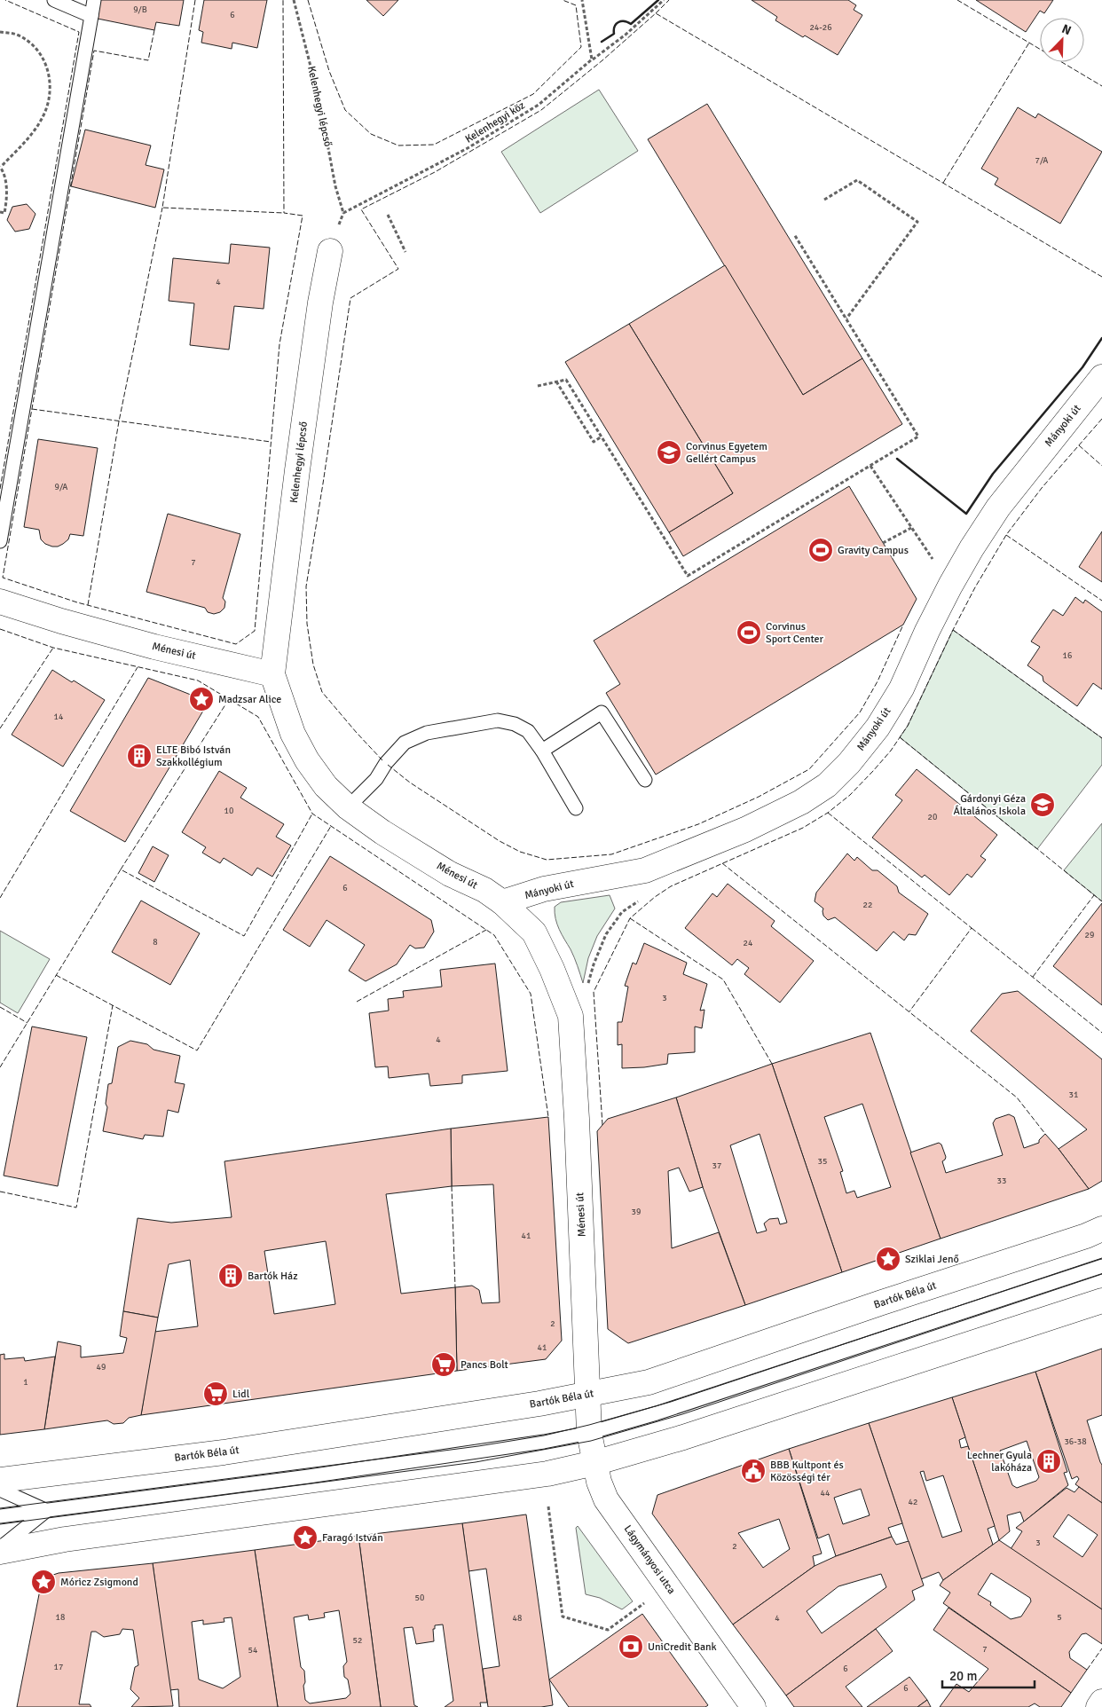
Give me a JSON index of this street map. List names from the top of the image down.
{
  "streets": {
    "street": [
      "Kelenhegyi lépcső",
      "Mányoki út",
      "Ménesi út",
      "Bartók Béla út",
      "Lágymányosi utca"
    ],
    "path": ["Kelenhegyi köz"]
  },
  "crossings": [
    ["Kelenhegyi lépcső", "Kelenhegyi köz"],
    ["Kelenhegyi lépcső", "Ménesi út"],
    ["Mányoki út", "Ménesi út"],
    ["Ménesi út", "Bartók Béla út"],
    ["Ménesi út", "Lágymányosi utca"],
    ["Bartók Béla út", "Lágymányosi utca"]
  ],
  "places": {
    "school or university": ["Corvinus Egyetem Gellért Campus", "Gárdonyi Géza Általános Iskola"],
    "sports": ["Gravity Campus", "Corvinus Sport Center"],
    "place": [
      "Madzsar Alice",
      "Sziklai Jenő",
      "Faragó István",
      "Móricz Zsigmond"
    ],
    "building": ["ELTE Bibó István Szakkollégium", "Bartók Ház", "Lechner Gyula lakóháza"],
    "supermarket": ["Pancs Bolt", "Lidl"],
    "public building": ["BBB Kultpont és Közösségi tér"],
    "bank": ["UniCredit Bank"]
  },
  "house_numbers": [
    "9/B",
    "6",
    "24-26",
    "7/A",
    "4",
    "9/A",
    "7",
    "16",
    "14",
    "10",
    "20",
    "6",
    "22",
    "29",
    "8",
    "24",
    "3",
    "4",
    "31",
    "35",
    "37",
    "33",
    "39",
    "41",
    "2",
    "41",
    "49",
    "1",
    "36-38",
    "44",
    "42",
    "3",
    "2",
    "50",
    "18",
    "5",
    "48",
    "4",
    "52",
    "7",
    "54",
    "17",
    "6",
    "6"
  ],
  "scale_bar": "20 m",
  "north": "top right"
}
